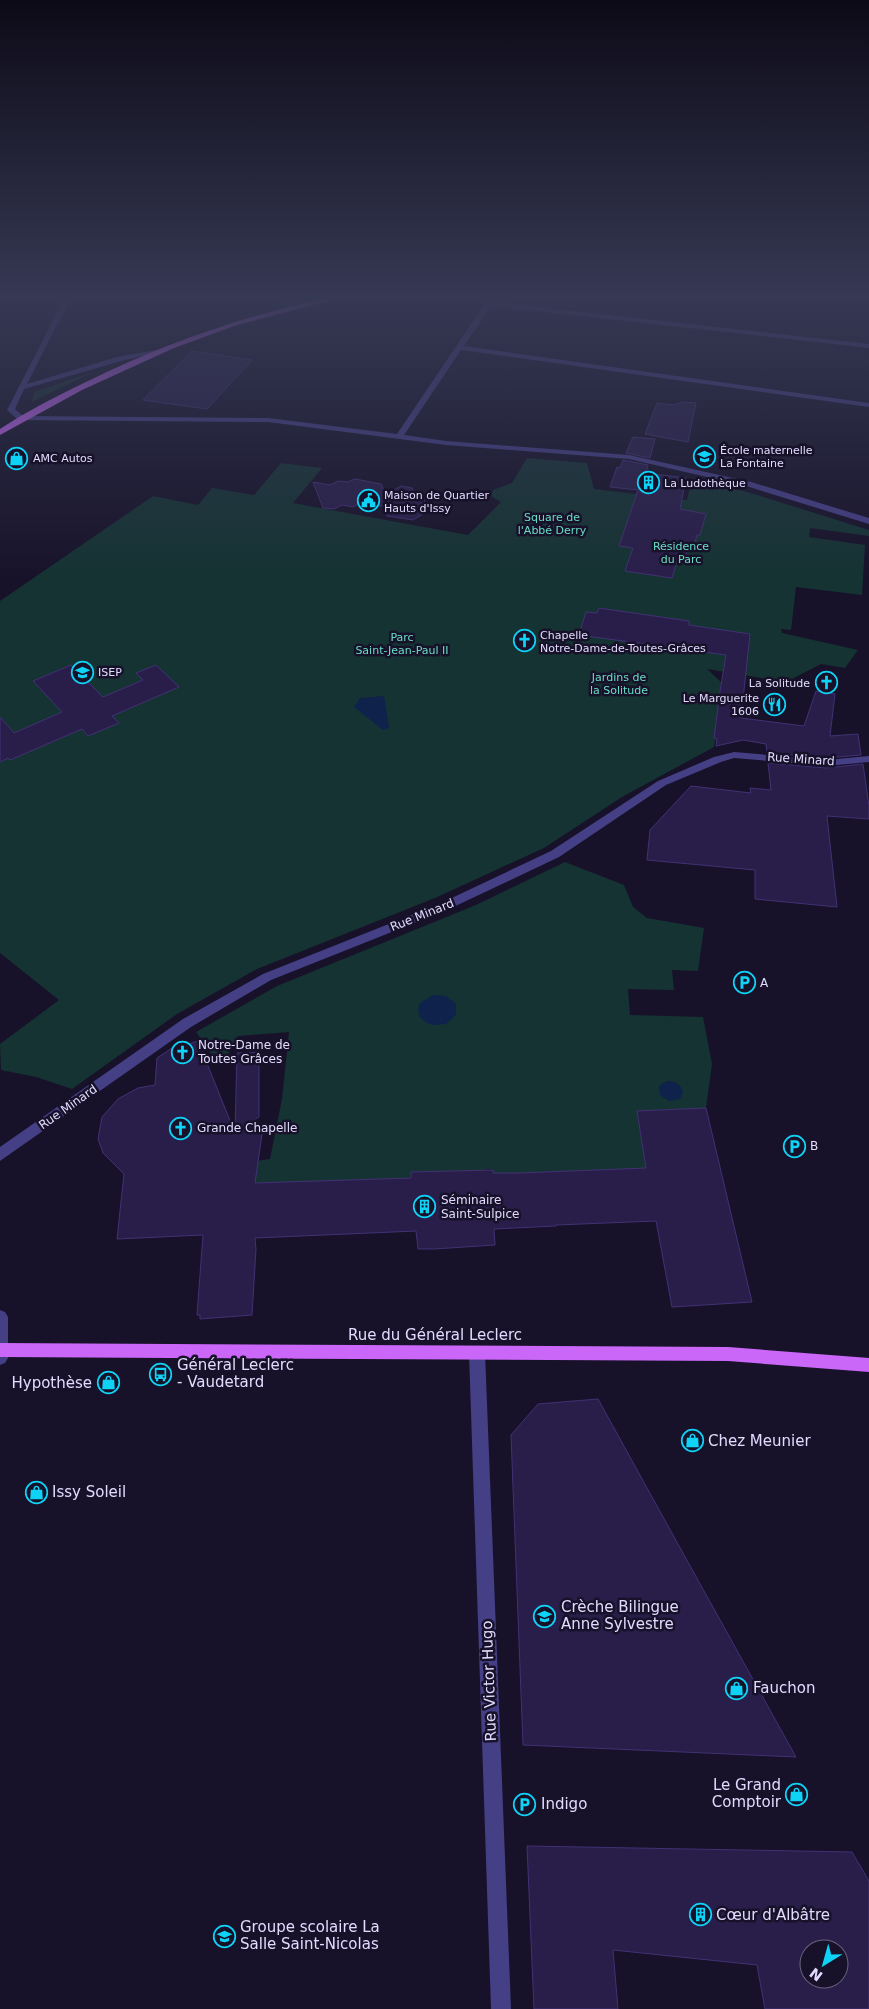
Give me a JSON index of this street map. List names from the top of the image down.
{
  "streets": {
    "main road": ["Rue du Général Leclerc"],
    "street": ["Rue Minard", "Rue Victor Hugo"]
  },
  "crossings": [
    ["Rue du Général Leclerc", "Rue Victor Hugo"]
  ],
  "parks": [
    "Square de l'Abbé Derry",
    "Résidence du Parc",
    "Parc Saint-Jean-Paul II",
    "Jardins de la Solitude"
  ],
  "places": {
    "school or university": [
      "École maternelle La Fontaine",
      "ISEP",
      "Crèche Bilingue Anne Sylvestre",
      "Groupe scolaire La Salle Saint-Nicolas"
    ],
    "shop": [
      "AMC Autos",
      "Hypothèse",
      "Chez Meunier",
      "Issy Soleil",
      "Fauchon",
      "Le Grand Comptoir"
    ],
    "building": ["La Ludothèque", "Séminaire Saint-Sulpice", "Cœur d'Albâtre"],
    "public building": ["Maison de Quartier Hauts d'Issy"],
    "church": [
      "Chapelle Notre-Dame-de-Toutes-Grâces",
      "La Solitude",
      "Notre-Dame de Toutes Grâces",
      "Grande Chapelle"
    ],
    "restaurant": ["Le Marguerite 1606"],
    "parking": ["A", "B", "Indigo"],
    "bus stop": ["Général Leclerc - Vaudetard"]
  },
  "north": "bottom left"
}
